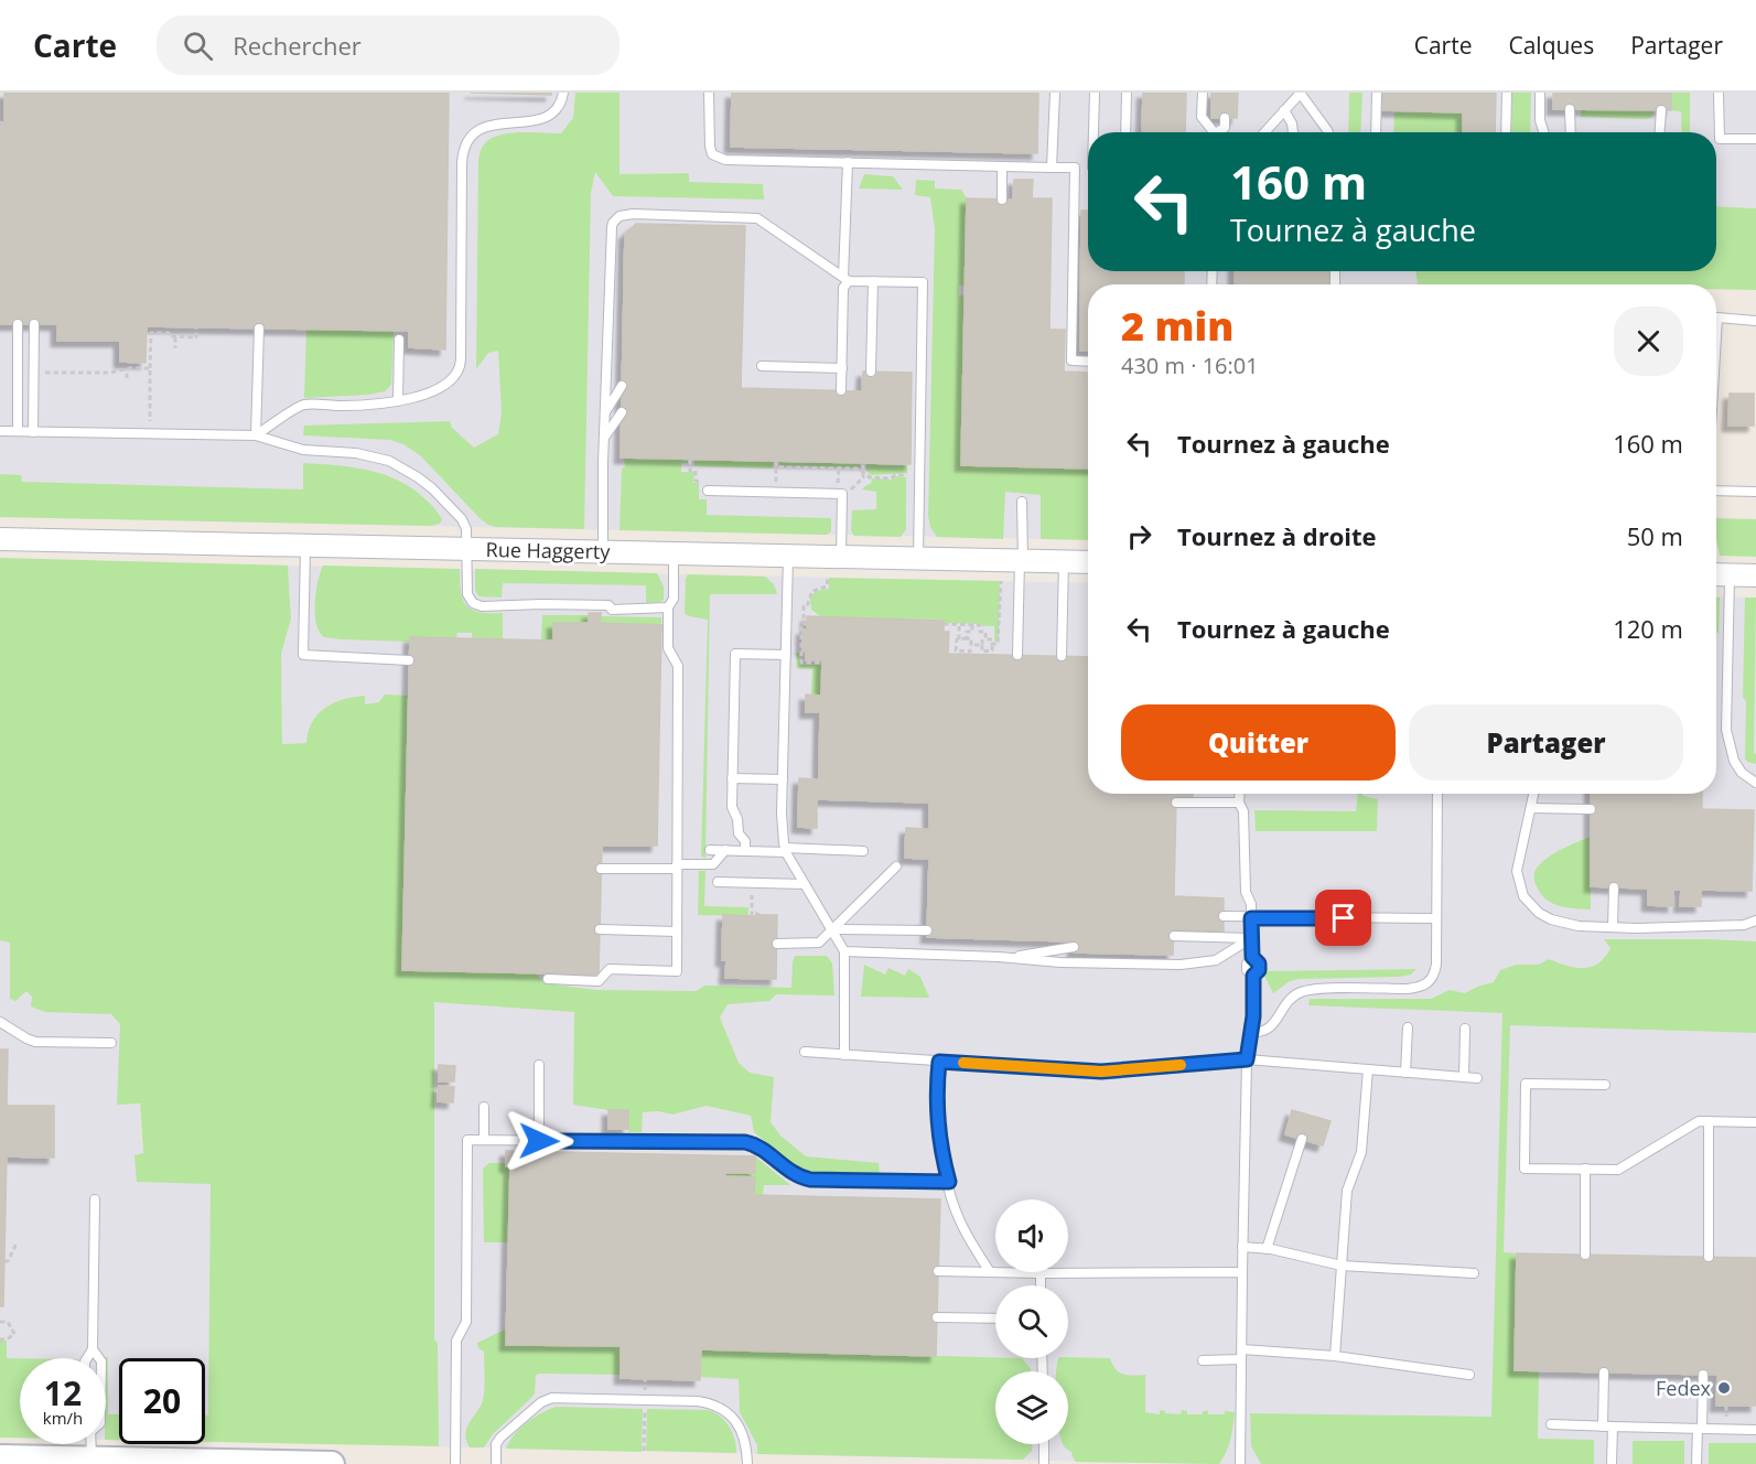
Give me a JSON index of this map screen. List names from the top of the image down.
{
  "streets": {
    "street": ["Rue Haggerty"]
  },
  "places": ["Fedex"],
  "page": {
    "header": "Carte",
    "search": "Rechercher",
    "nav": ["Carte", "Calques", "Partager"],
    "turn": ["160 m", "Tournez à gauche"],
    "heading": ["2 min", "430 m · 16:01"],
    "list": [
      {
        "name": "Tournez à gauche",
        "value": "160 m"
      },
      {
        "name": "Tournez à droite",
        "value": "50 m"
      },
      {
        "name": "Tournez à gauche",
        "value": "120 m"
      }
    ],
    "buttons": ["Quitter", "Partager"],
    "speed": "12 km/h",
    "limit": "20"
  }
}
